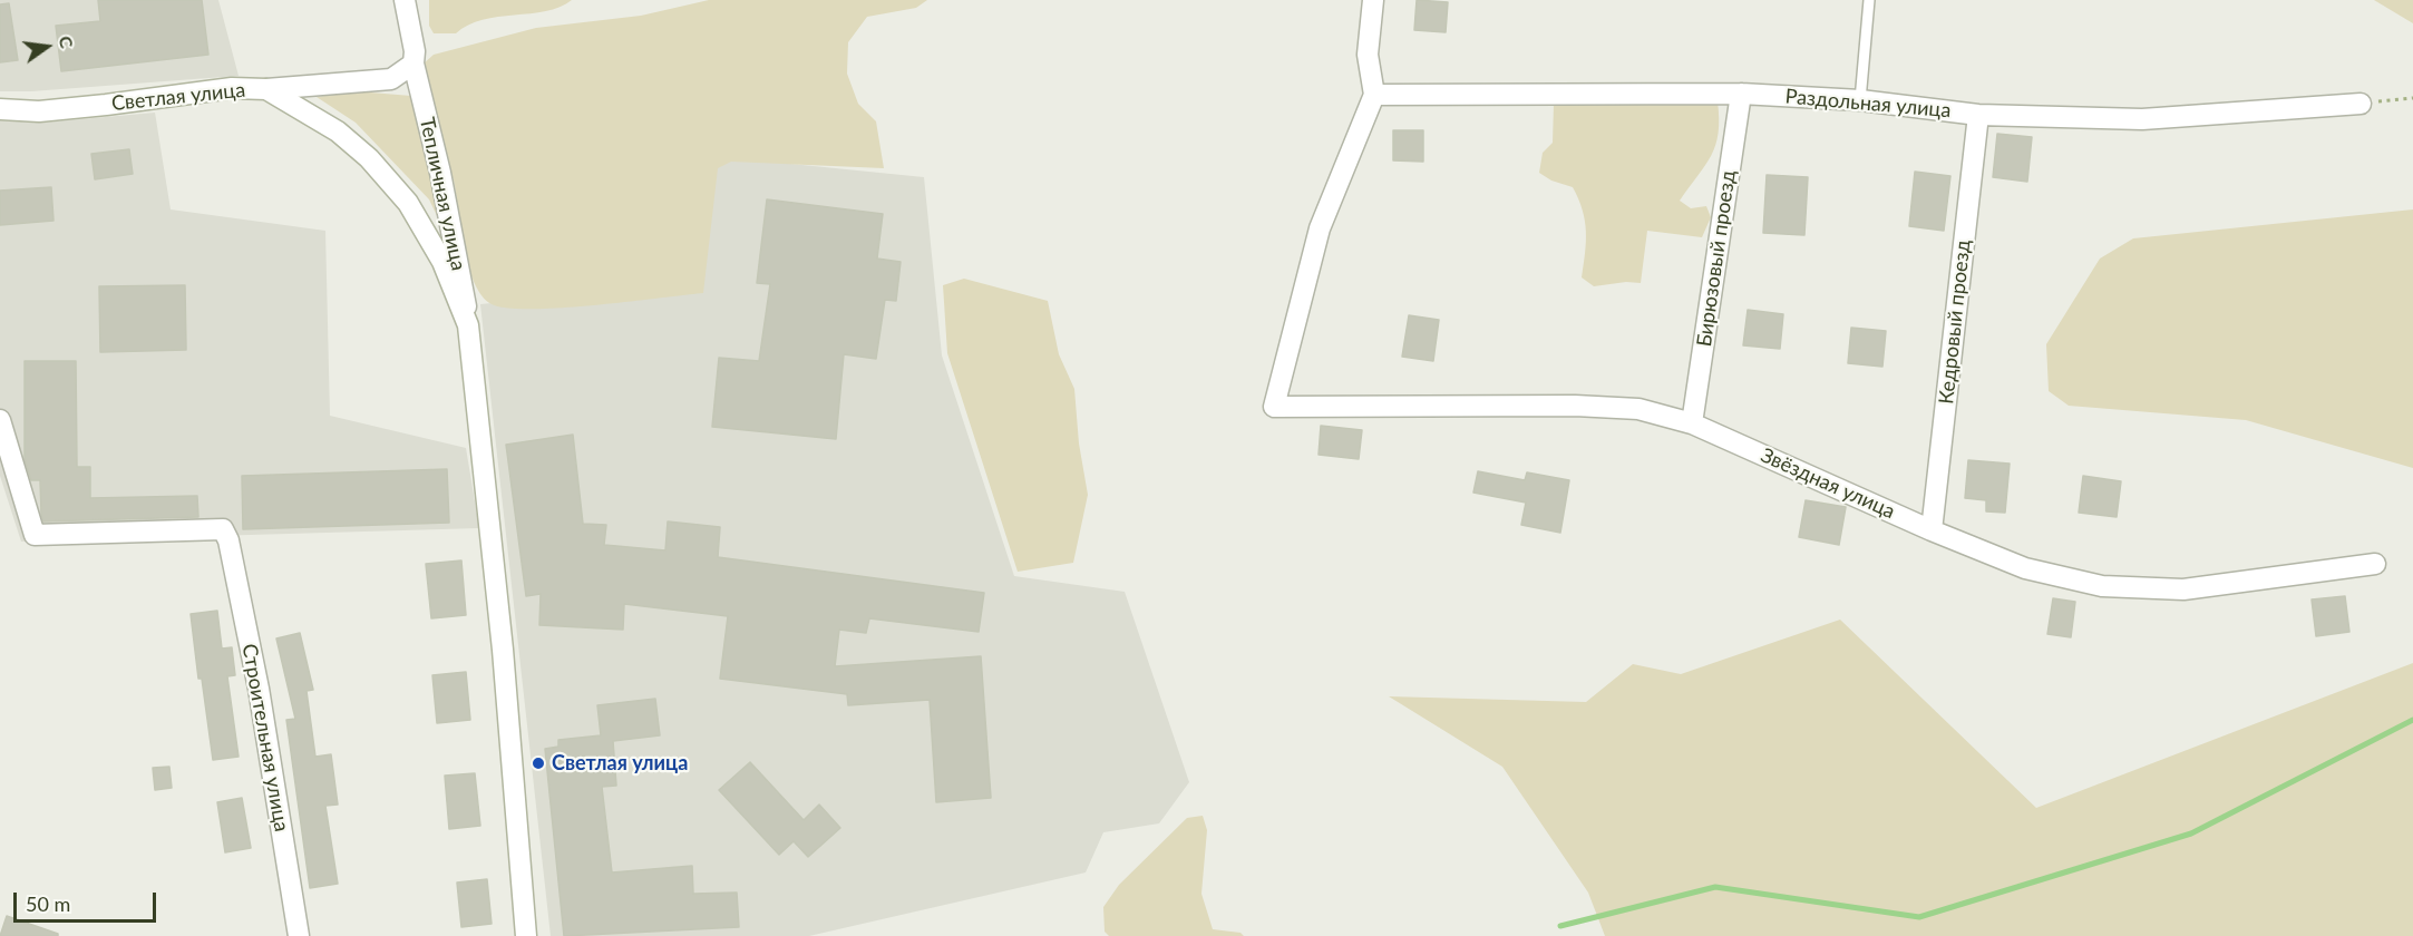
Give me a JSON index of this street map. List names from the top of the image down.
{
  "streets": {
    "street": [
      "Светлая улица",
      "Раздольная улица",
      "Тепличная улица",
      "Бирюзовый проезд",
      "Кедровый проезд",
      "Звёздная улица",
      "Строительная улица"
    ]
  },
  "crossings": [
    ["Светлая улица", "Тепличная улица"],
    ["Раздольная улица", "Бирюзовый проезд"],
    ["Раздольная улица", "Кедровый проезд"],
    ["Раздольная улица", "Звёздная улица"],
    ["Бирюзовый проезд", "Звёздная улица"],
    ["Кедровый проезд", "Звёздная улица"]
  ],
  "places": ["Светлая улица"],
  "scale_bar": "50 m",
  "north": "right"
}
